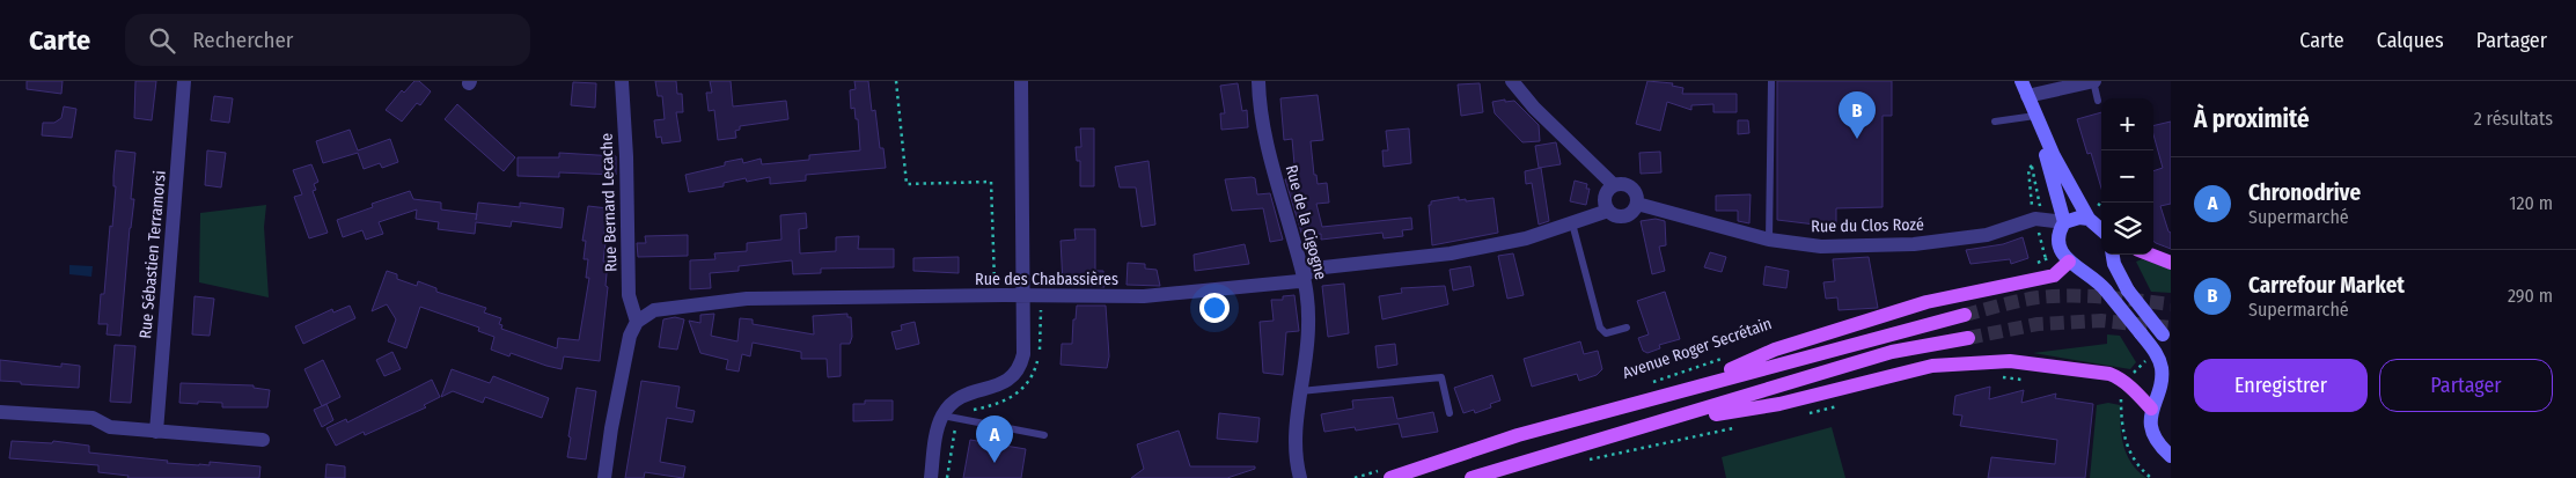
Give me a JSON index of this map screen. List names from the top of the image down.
{
  "streets": {
    "main road": ["Avenue Roger Secrétain"],
    "street": [
      "Rue Bernard Lecache",
      "Rue de la Cigogne",
      "Rue du Clos Rozé",
      "Rue Sébastien Terramorsi",
      "Rue des Chabassières"
    ]
  },
  "crossings": [
    ["Rue Bernard Lecache", "Rue des Chabassières"],
    ["Rue de la Cigogne", "Rue des Chabassières"],
    ["Rue du Clos Rozé", "Rue des Chabassières"]
  ],
  "page": {
    "header": "Carte",
    "search": "Rechercher",
    "nav": ["Carte", "Calques", "Partager"],
    "heading": ["À proximité", "2 résultats"],
    "pins": ["B", "A"],
    "map_buttons": ["+", "−"],
    "list": [
      {
        "mark": "A",
        "name": "Chronodrive",
        "note": "Supermarché",
        "value": "120 m"
      },
      {
        "mark": "B",
        "name": "Carrefour Market",
        "note": "Supermarché",
        "value": "290 m"
      }
    ],
    "buttons": ["Enregistrer", "Partager"]
  }
}
